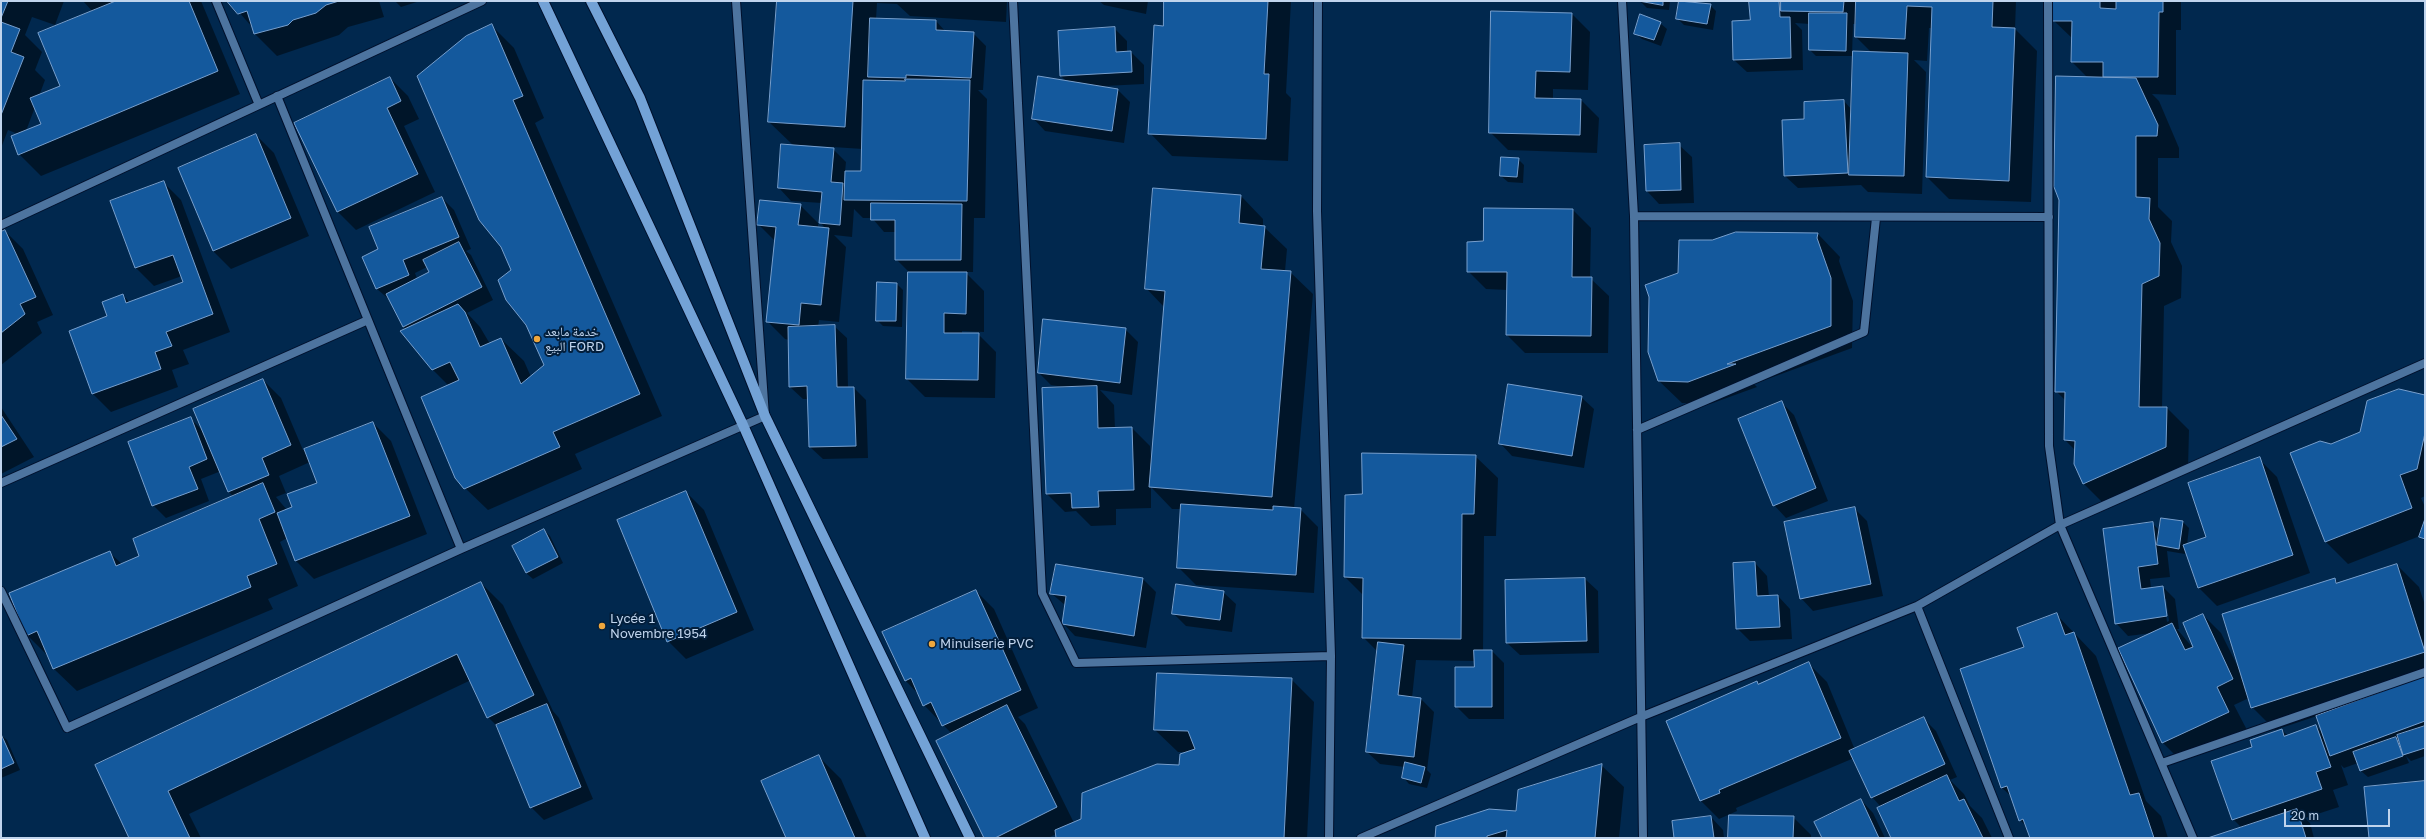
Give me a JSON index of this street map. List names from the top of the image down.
{
  "places": ["خدمة مابعد البيع FORD", "Lycée 1 Novembre 1954", "Minuiserie PVC"],
  "scale_bar": "20 m"
}
